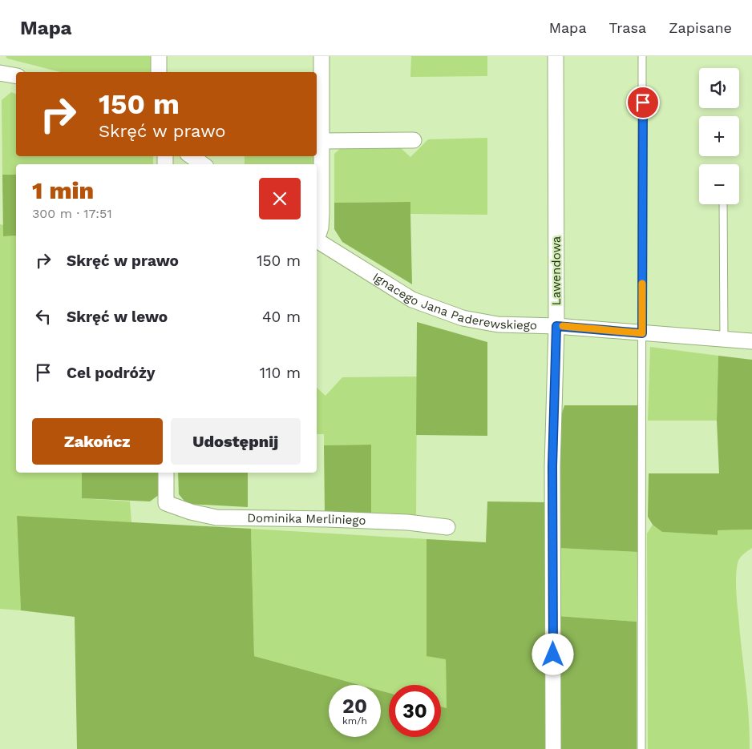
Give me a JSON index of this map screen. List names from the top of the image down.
{
  "streets": {
    "street": ["Lawendowa", "Ignacego Jana Paderewskiego", "Dominika Merliniego"]
  },
  "crossings": [
    ["Lawendowa", "Ignacego Jana Paderewskiego"]
  ],
  "page": {
    "header": "Mapa",
    "nav": ["Mapa", "Trasa", "Zapisane"],
    "map_buttons": ["+", "−"],
    "turn": ["150 m", "Skręć w prawo"],
    "heading": ["1 min", "300 m · 17:51"],
    "list": [
      {
        "name": "Skręć w prawo",
        "value": "150 m"
      },
      {
        "name": "Skręć w lewo",
        "value": "40 m"
      },
      {
        "name": "Cel podróży",
        "value": "110 m"
      }
    ],
    "buttons": ["Zakończ", "Udostępnij"],
    "speed": "20 km/h",
    "limit": "30"
  }
}
